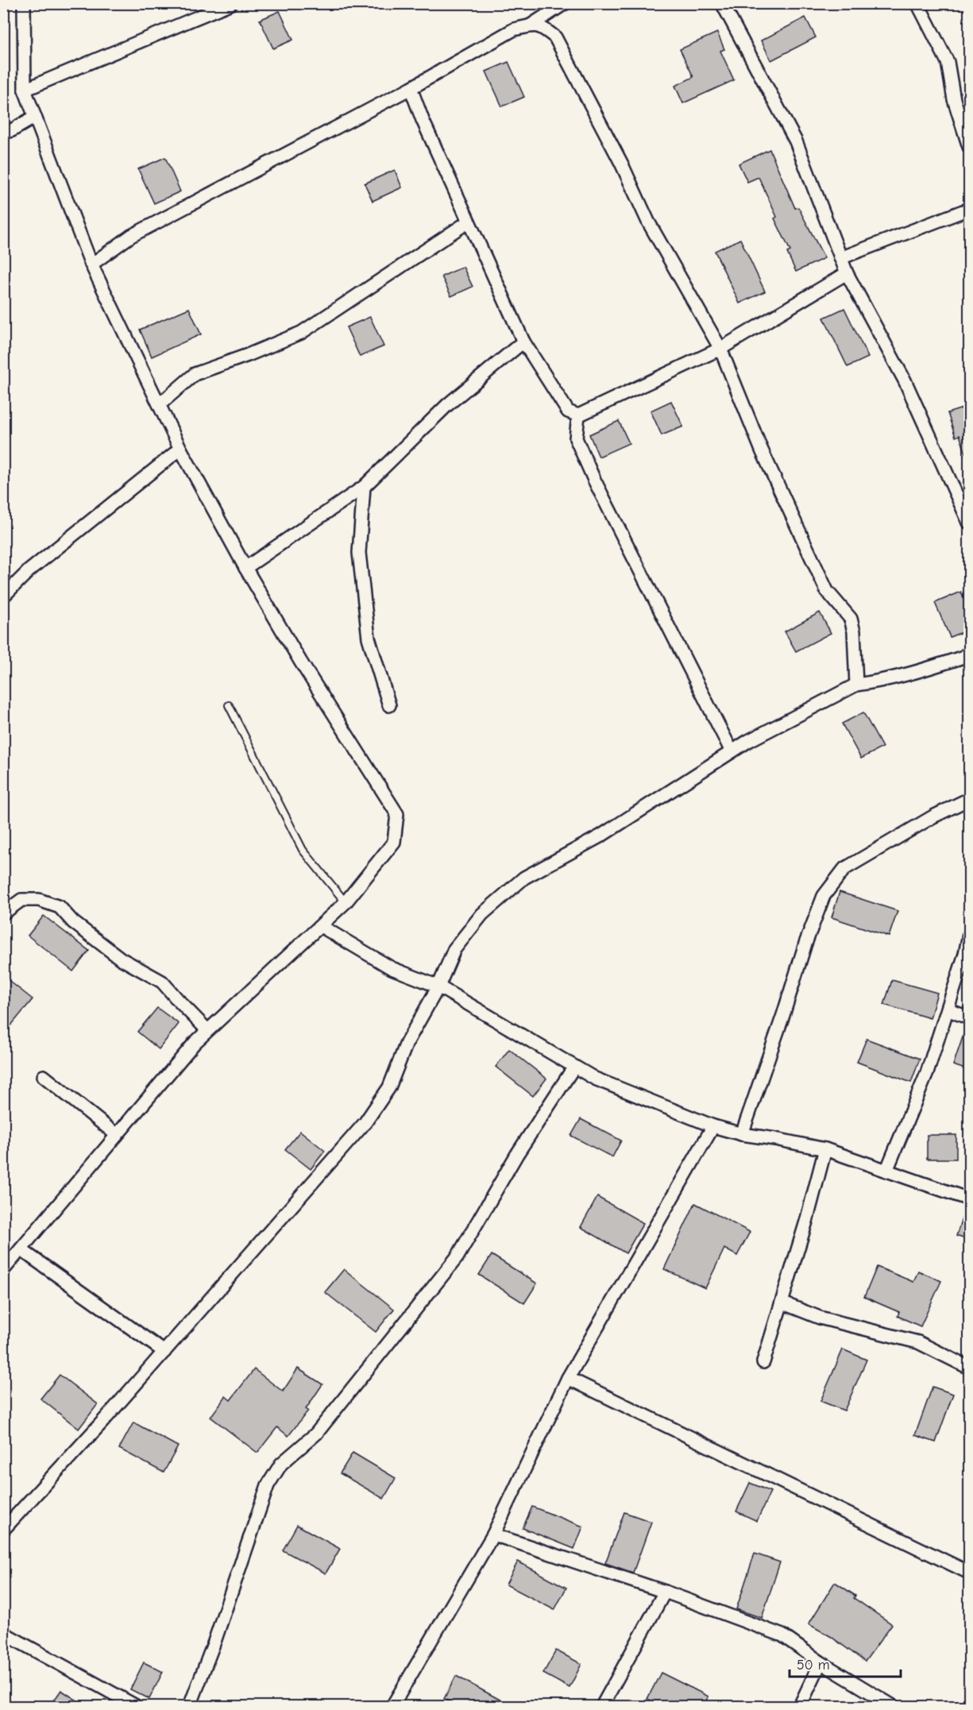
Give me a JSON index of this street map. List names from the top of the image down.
{
  "scale_bar": "50 m"
}
